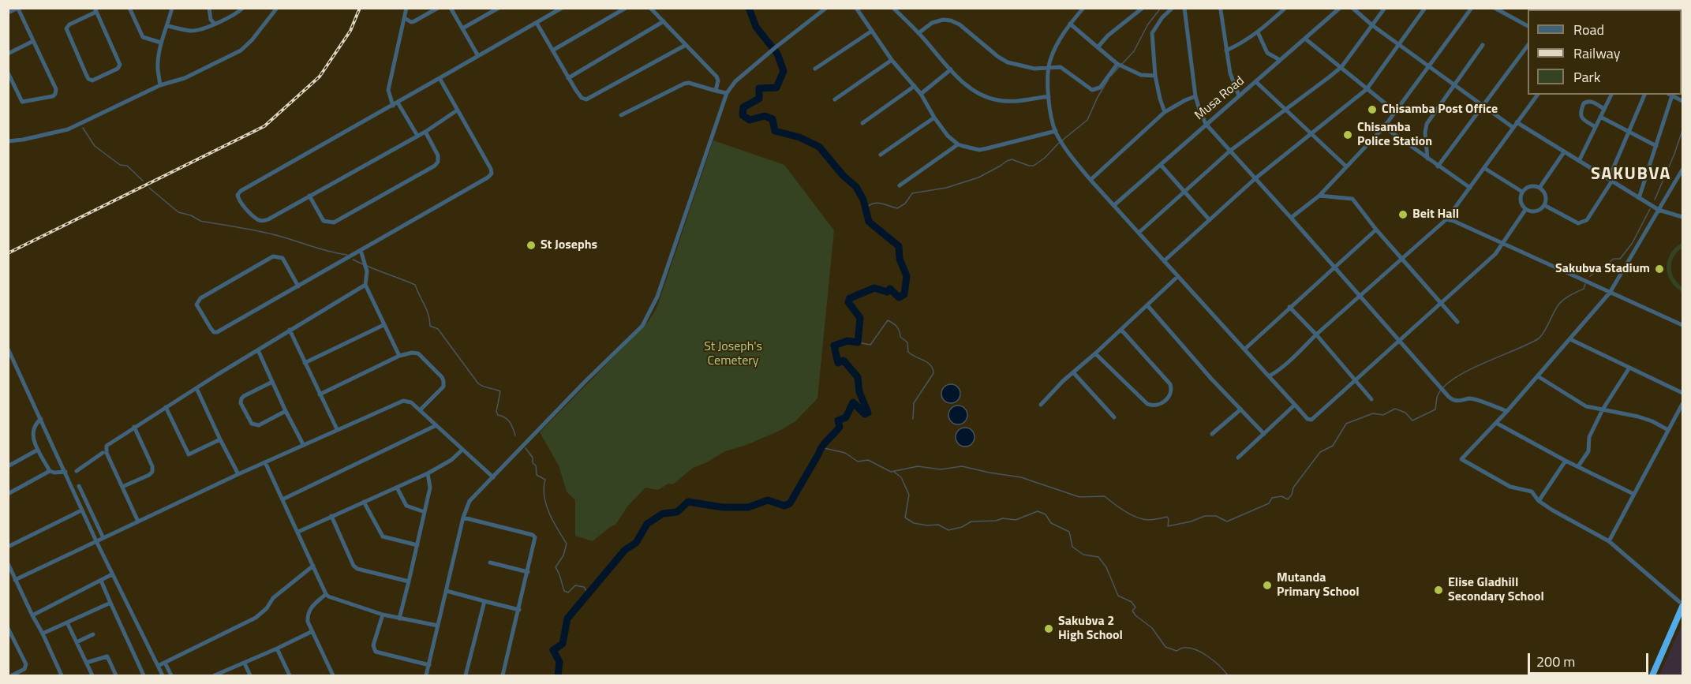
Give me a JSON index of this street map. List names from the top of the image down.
{
  "streets": {
    "street": ["Musa Road"]
  },
  "districts": ["SAKUBVA"],
  "parks": ["St Joseph's Cemetery"],
  "places": [
    "Chisamba Post Office",
    "Chisamba Police Station",
    "Beit Hall",
    "St Josephs",
    "Sakubva Stadium",
    "Mutanda Primary School",
    "Elise Gladhill Secondary School",
    "Sakubva 2 High School"
  ],
  "legend": ["Road", "Railway", "Park"],
  "scale_bar": "200 m"
}
